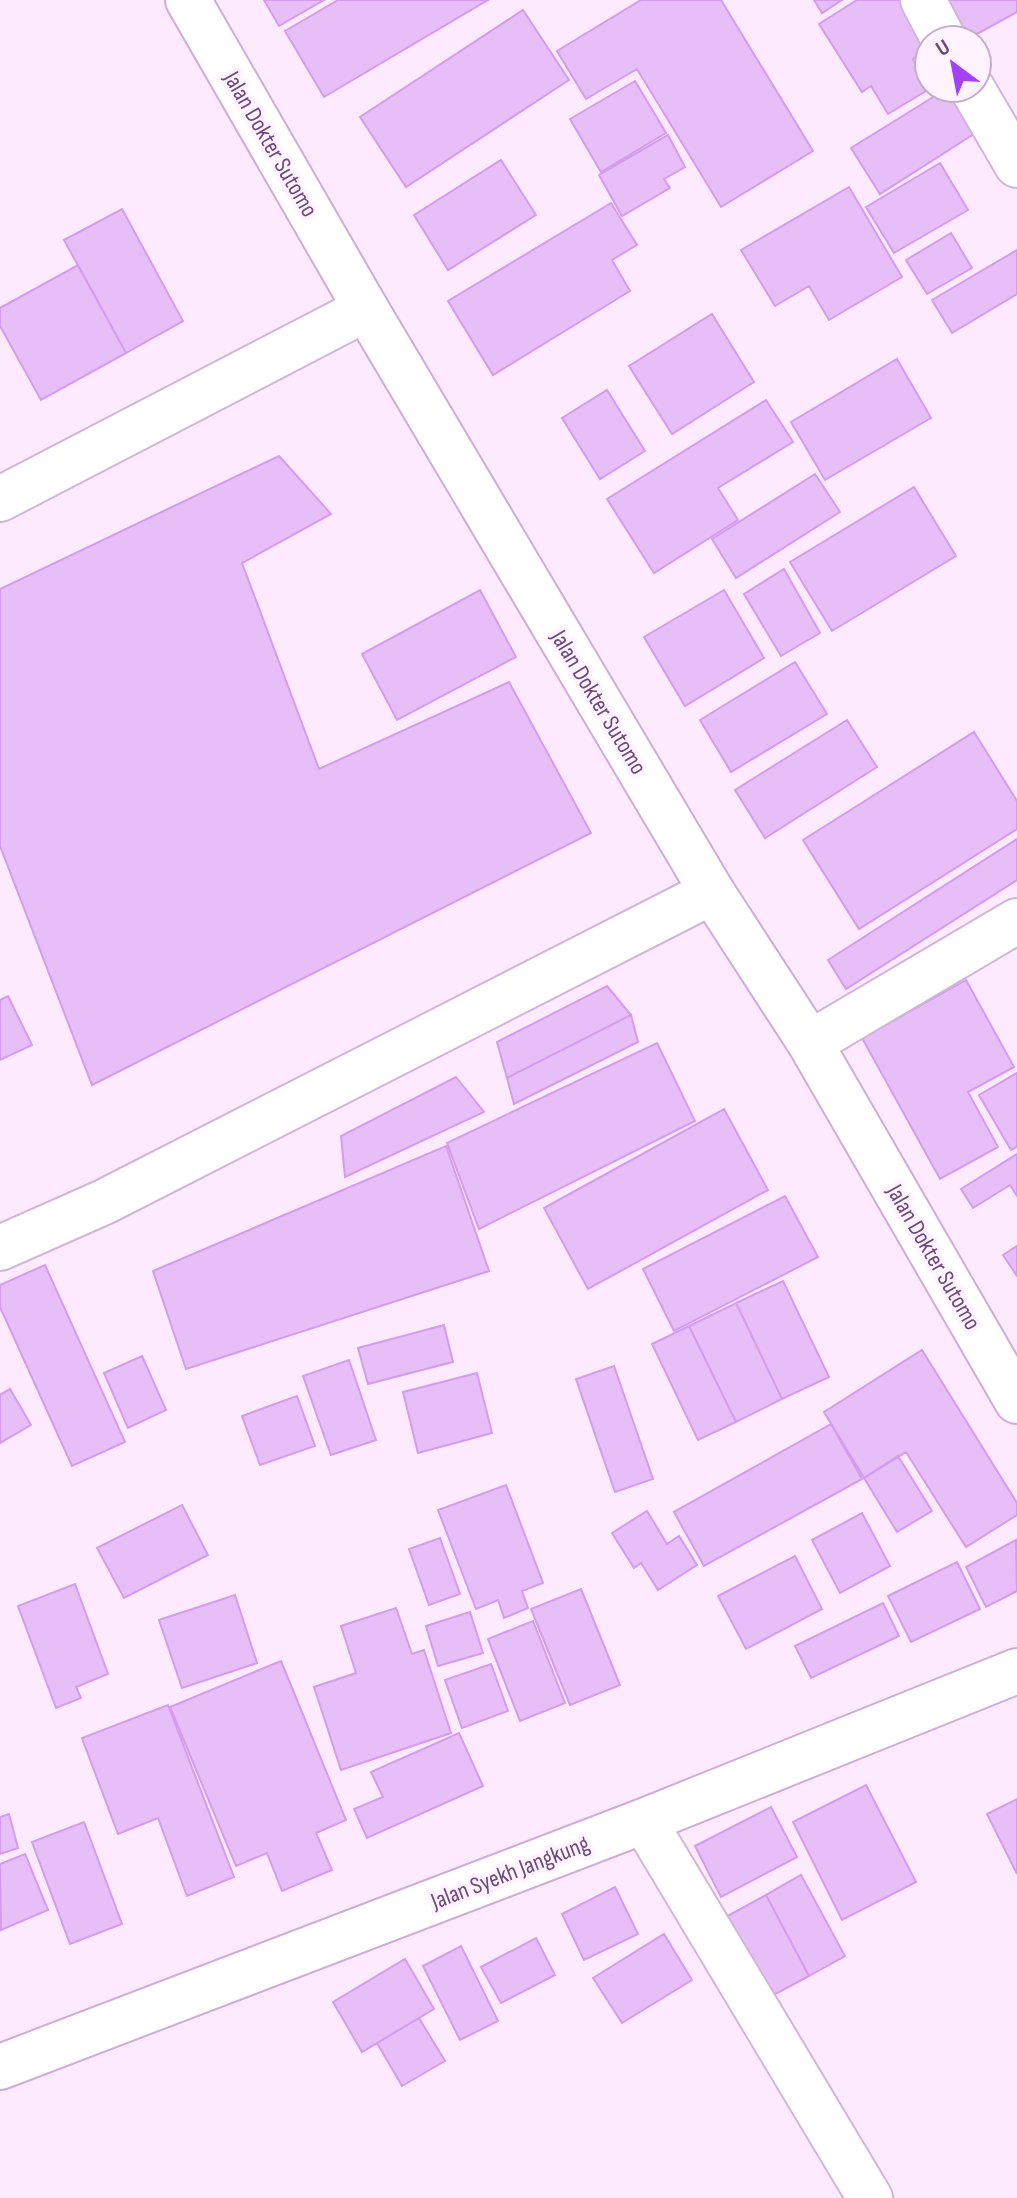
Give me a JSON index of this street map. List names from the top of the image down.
{
  "streets": {
    "main road": ["Jalan Dokter Sutomo", "Jalan Syekh Jangkung"]
  },
  "north": "top left"
}
